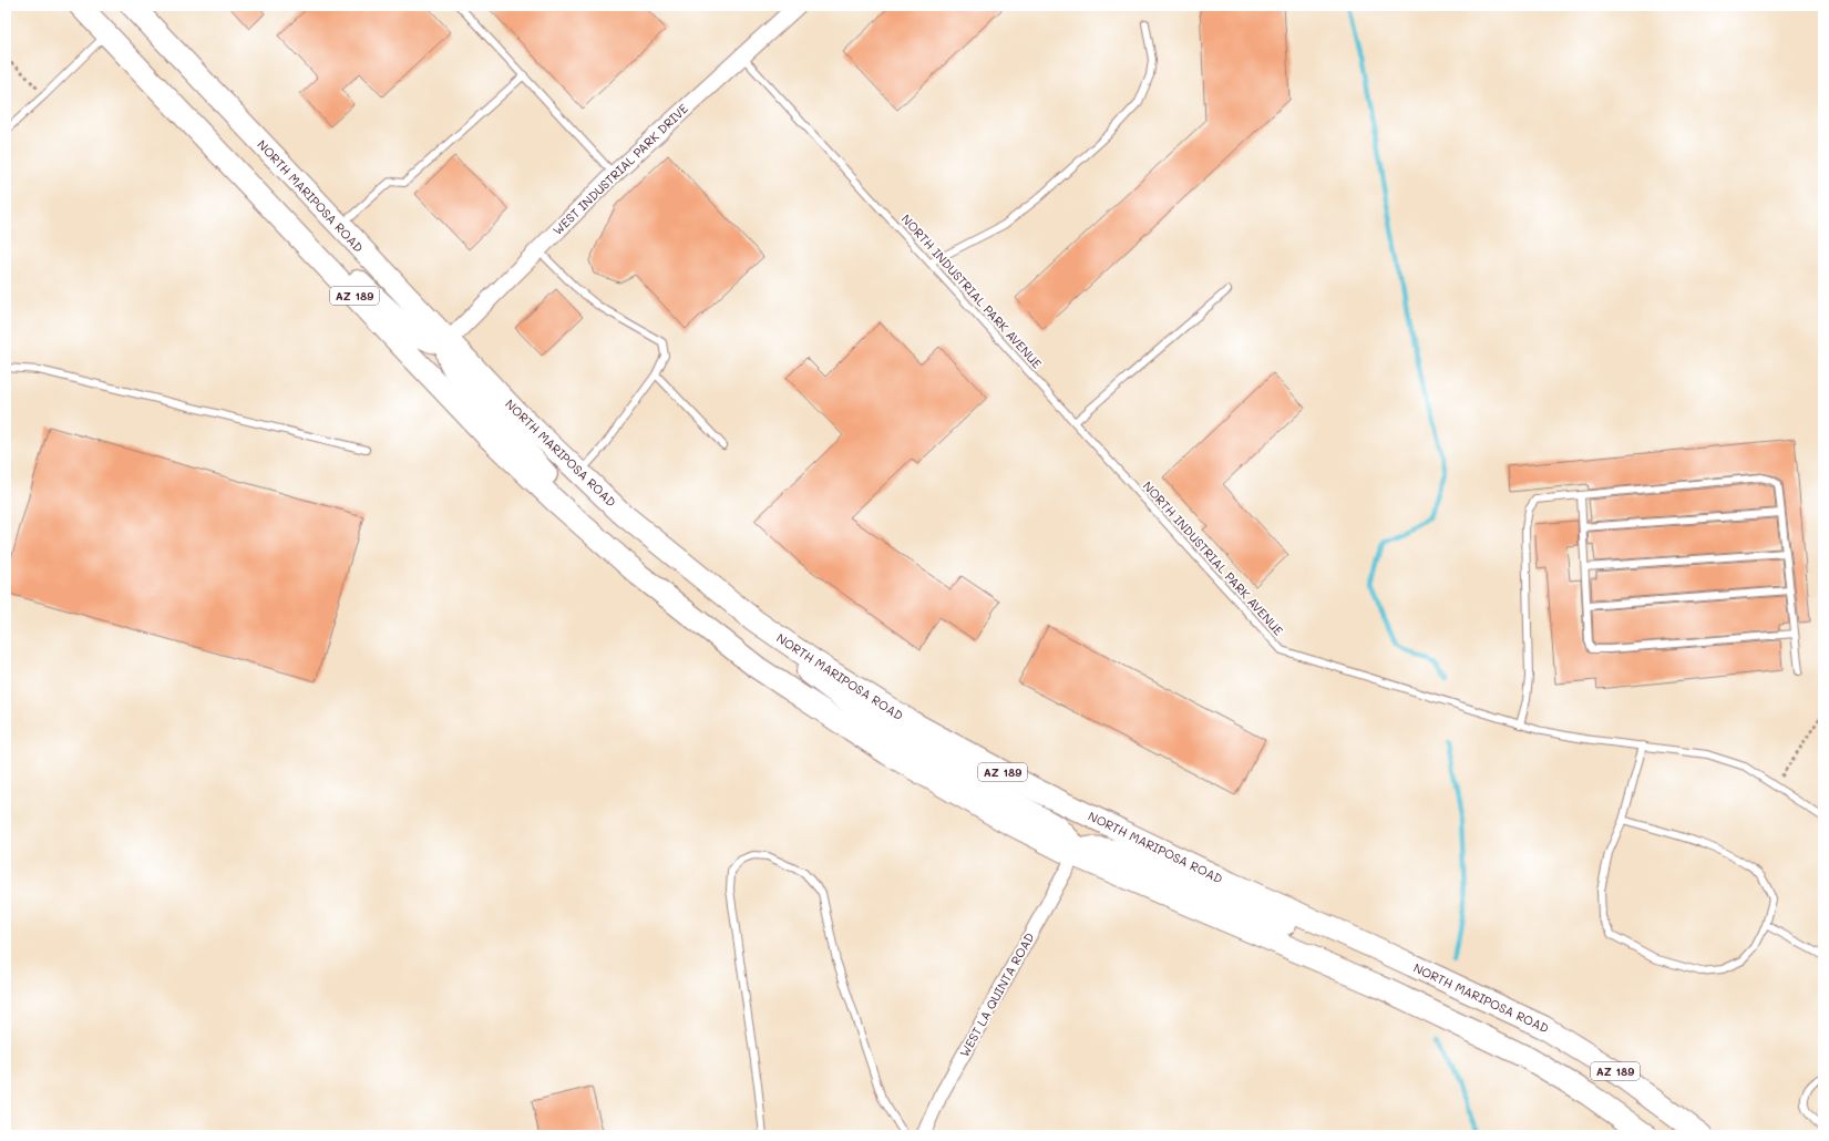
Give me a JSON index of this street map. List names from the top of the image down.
{
  "streets": {
    "highway": ["NORTH MARIPOSA ROAD", "AZ 189"],
    "street": ["WEST INDUSTRIAL PARK DRIVE", "WEST LA QUINTA ROAD"],
    "lane": ["NORTH INDUSTRIAL PARK AVENUE"]
  },
  "crossings": [
    ["WEST INDUSTRIAL PARK DRIVE", "NORTH MARIPOSA ROAD"],
    ["WEST INDUSTRIAL PARK DRIVE", "NORTH INDUSTRIAL PARK AVENUE"],
    ["AZ 189", "WEST LA QUINTA ROAD"]
  ]
}
